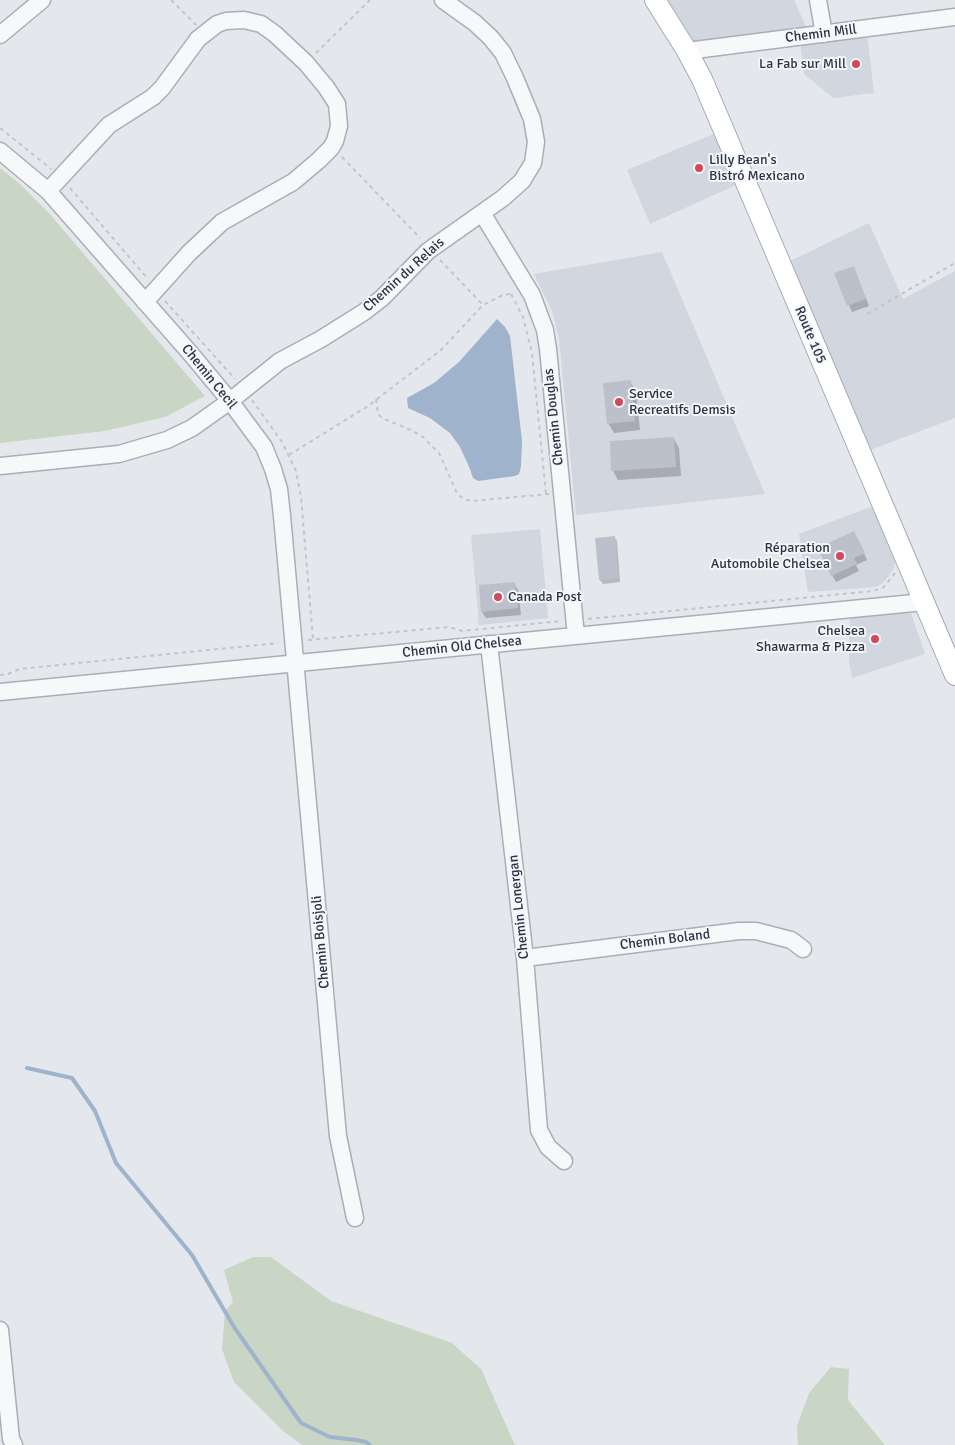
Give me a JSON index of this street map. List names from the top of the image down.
{
  "streets": {
    "main road": ["Route 105"],
    "street": [
      "Chemin Mill",
      "Chemin du Relais",
      "Chemin Cecil",
      "Chemin Douglas",
      "Chemin Old Chelsea",
      "Chemin Lonergan",
      "Chemin Boland",
      "Chemin Boisjoli"
    ]
  },
  "crossings": [
    ["Chemin Mill", "Route 105"],
    ["Chemin du Relais", "Chemin Cecil"],
    ["Chemin du Relais", "Chemin Douglas"],
    ["Route 105", "Chemin Old Chelsea"],
    ["Chemin Cecil", "Chemin Old Chelsea"],
    ["Chemin Cecil", "Chemin Boisjoli"],
    ["Chemin Douglas", "Chemin Old Chelsea"],
    ["Chemin Old Chelsea", "Chemin Lonergan"],
    ["Chemin Old Chelsea", "Chemin Boisjoli"],
    ["Chemin Lonergan", "Chemin Boland"]
  ],
  "places": [
    "La Fab sur Mill",
    "Lilly Bean's Bistró Mexicano",
    "Service Recreatifs Demsis",
    "Réparation Automobile Chelsea",
    "Canada Post",
    "Chelsea Shawarma & Pizza"
  ]
}
